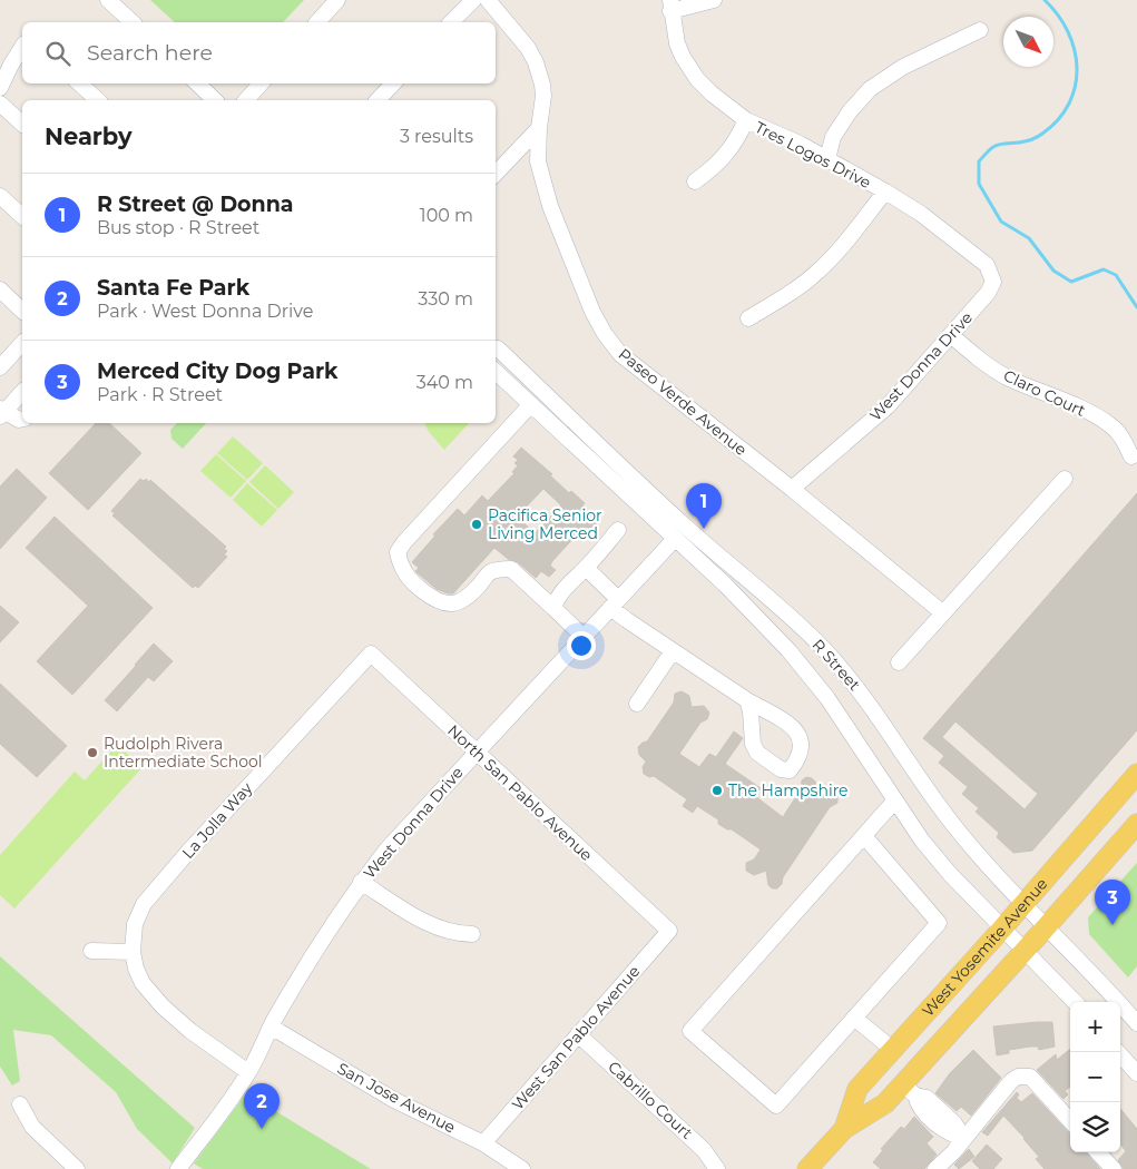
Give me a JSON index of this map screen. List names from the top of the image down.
{
  "streets": {
    "main road": ["West Yosemite Avenue"],
    "street": [
      "Tres Logos Drive",
      "West Donna Drive",
      "Claro Court",
      "Paseo Verde Avenue",
      "R Street",
      "North San Pablo Avenue",
      "La Jolla Way",
      "West San Pablo Avenue",
      "San Jose Avenue",
      "Cabrillo Court"
    ]
  },
  "crossings": [
    ["Tres Logos Drive", "West Donna Drive"],
    ["West Donna Drive", "Claro Court"],
    ["West Donna Drive", "Paseo Verde Avenue"],
    ["West Donna Drive", "R Street"],
    ["West Donna Drive", "North San Pablo Avenue"],
    ["West Donna Drive", "San Jose Avenue"],
    ["R Street", "West Yosemite Avenue"],
    ["North San Pablo Avenue", "La Jolla Way"],
    ["North San Pablo Avenue", "West San Pablo Avenue"],
    ["West San Pablo Avenue", "San Jose Avenue"],
    ["West San Pablo Avenue", "Cabrillo Court"]
  ],
  "places": ["Pacifica Senior Living Merced", "Rudolph Rivera Intermediate School", "The Hampshire"],
  "north": "bottom right",
  "page": {
    "search": "Search here",
    "heading": ["Nearby", "3 results"],
    "list": [
      {
        "mark": "1",
        "name": "R Street @ Donna",
        "note": "Bus stop · R Street",
        "value": "100 m"
      },
      {
        "mark": "2",
        "name": "Santa Fe Park",
        "note": "Park · West Donna Drive",
        "value": "330 m"
      },
      {
        "mark": "3",
        "name": "Merced City Dog Park",
        "note": "Park · R Street",
        "value": "340 m"
      }
    ],
    "pins": ["1", "3", "2"],
    "map_buttons": ["+", "−"]
  }
}
